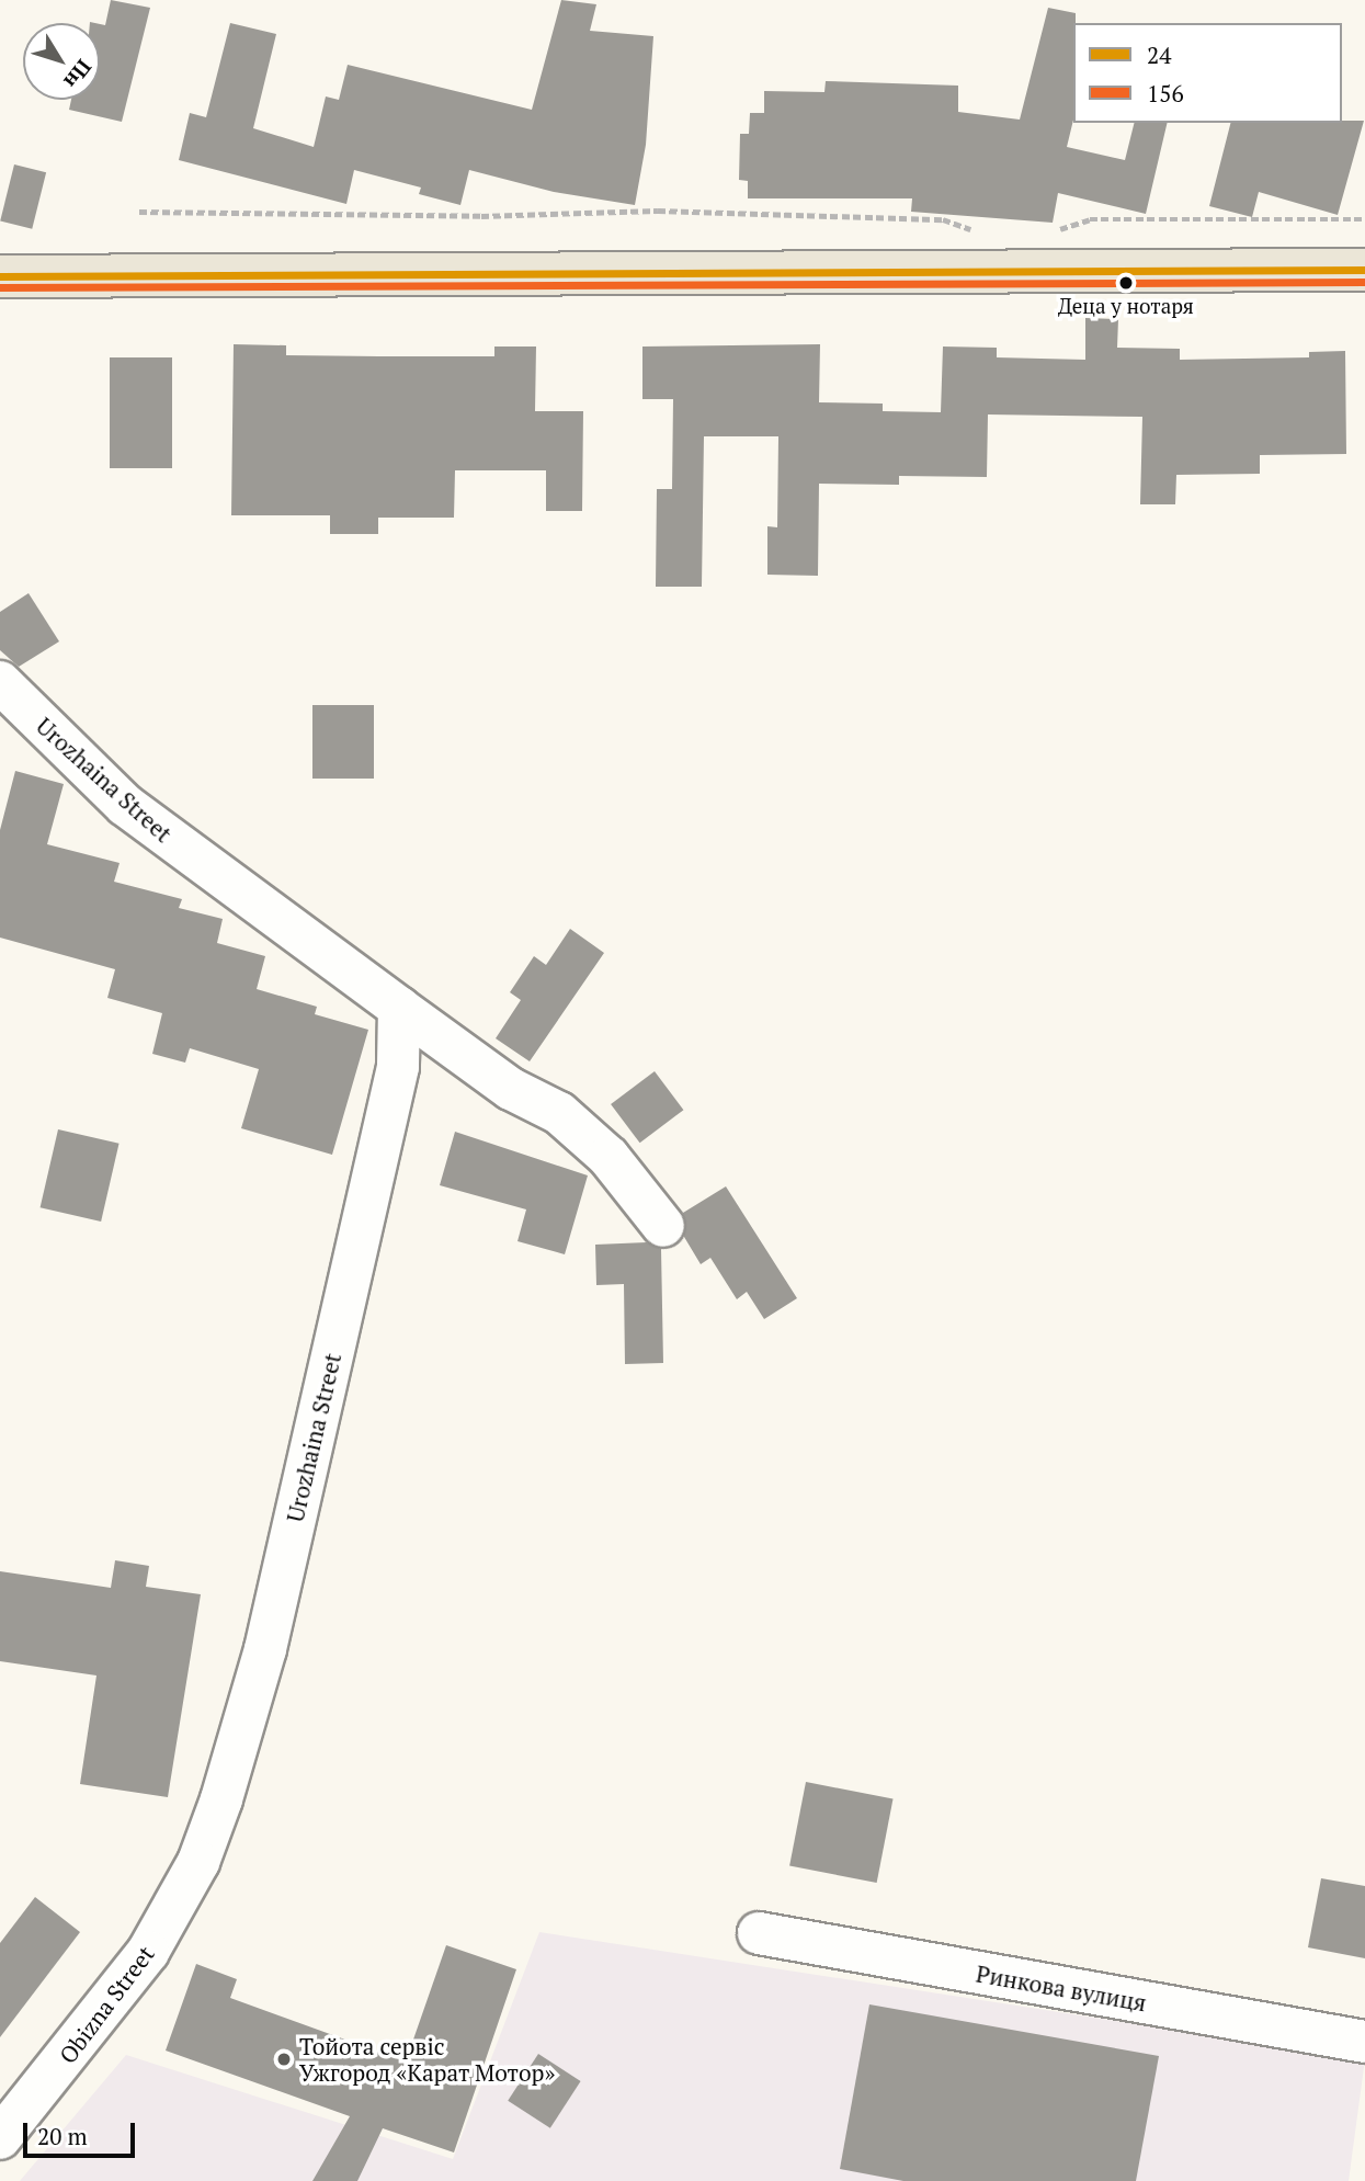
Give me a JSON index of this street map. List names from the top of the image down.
{
  "streets": {
    "street": ["Urozhaina Street", "Ринкова вулиця", "Obizna Street"]
  },
  "crossings": [
    ["Urozhaina Street", "Obizna Street"]
  ],
  "places": ["Деца у нотаря", "Тойота сервіс Ужгород «Карат Мотор»"],
  "lines": ["transit line 24", "transit line 156"],
  "legend": ["24", "156"],
  "scale_bar": "20 m",
  "north": "bottom right"
}
